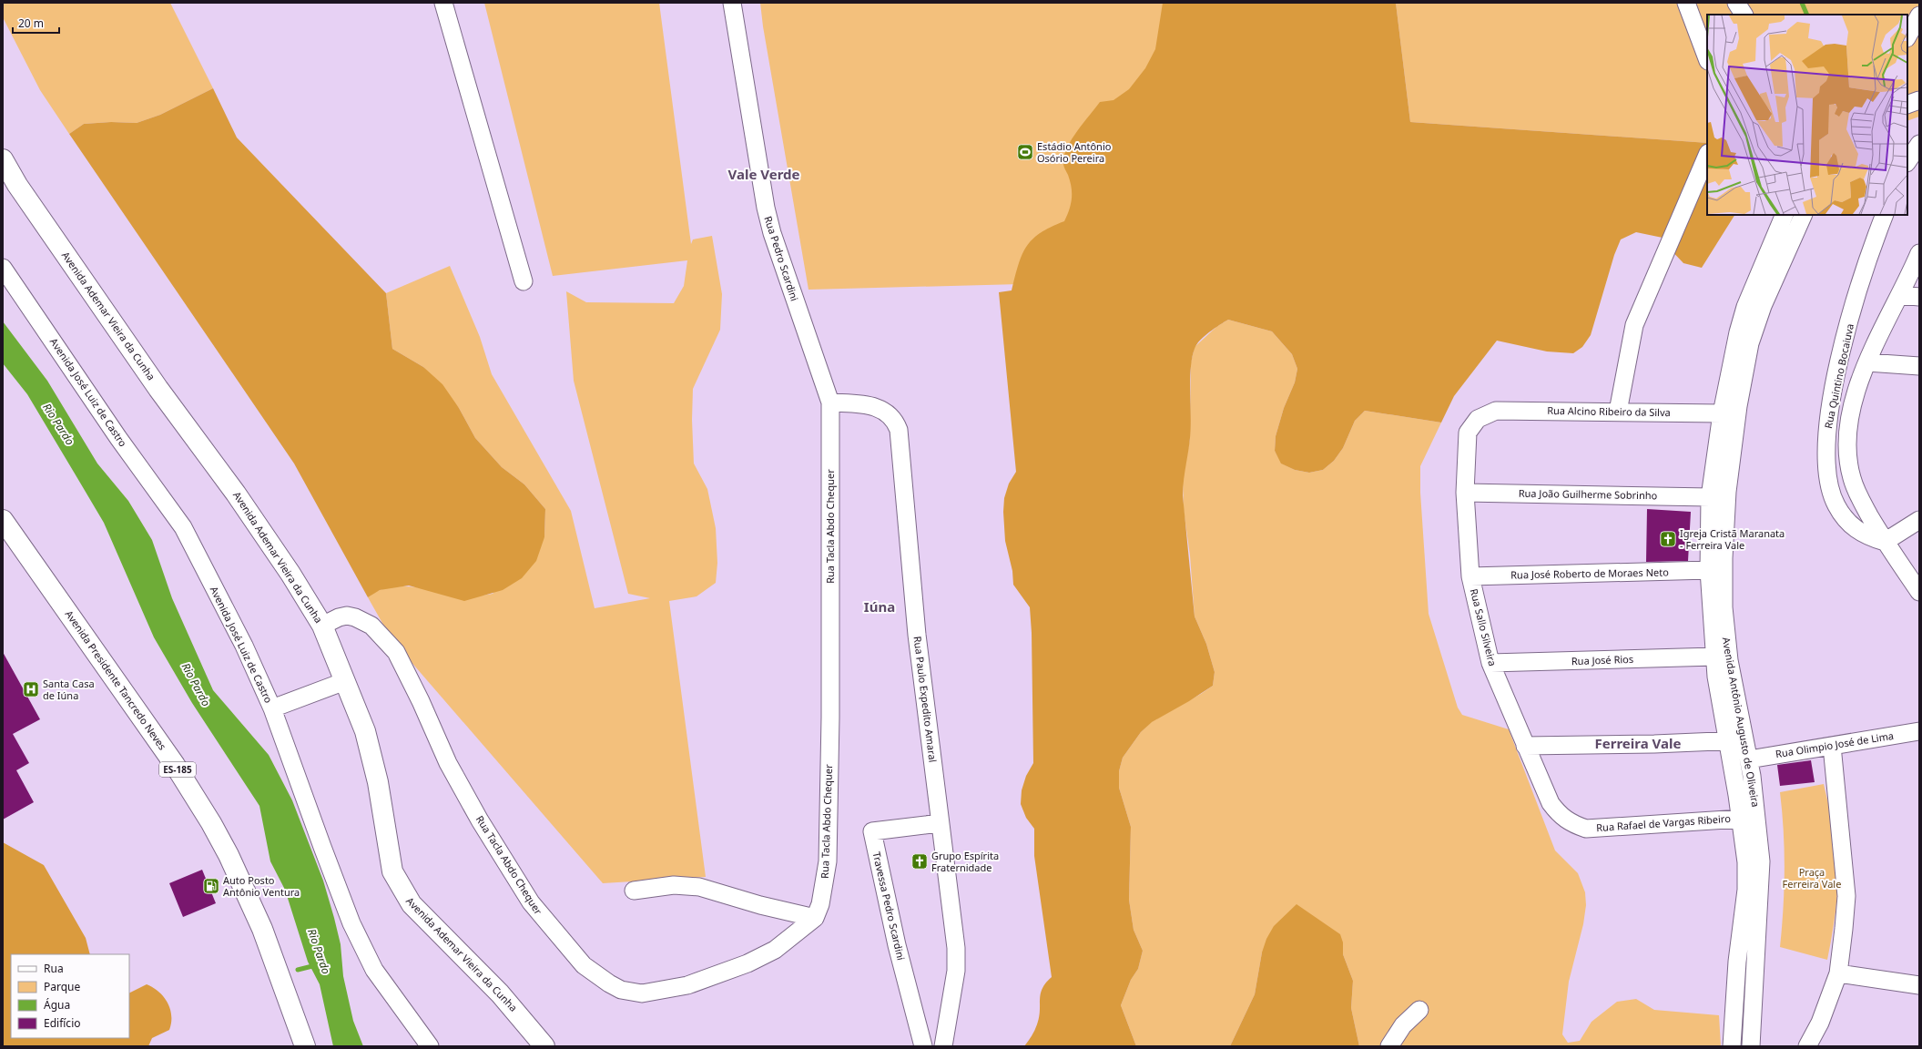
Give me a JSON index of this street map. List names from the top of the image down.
{
  "streets": {
    "street": [
      "Rua Pedro Scardini",
      "Avenida Ademar Vieira da Cunha",
      "Rua Quintino Bocaiuva",
      "Avenida José Luiz de Castro",
      "Rua Alcino Ribeiro da Silva",
      "Rua João Guilherme Sobrinho",
      "Rua Tacla Abdo Chequer",
      "Rua José Roberto de Moraes Neto",
      "Rua Sallo Silveira",
      "Rua José Rios",
      "Avenida Presidente Tancredo Neves",
      "Rua Paulo Expedito Amaral",
      "Avenida Antônio Augusto de Oliveira",
      "Rua Olimpio José de Lima",
      "ES-185",
      "Rua Rafael de Vargas Ribeiro",
      "Travessa Pedro Scardini"
    ]
  },
  "crossings": [
    ["Rua Pedro Scardini", "Rua Tacla Abdo Chequer"],
    ["Rua Pedro Scardini", "Rua Paulo Expedito Amaral"],
    ["Avenida Ademar Vieira da Cunha", "Rua Tacla Abdo Chequer"],
    ["Rua Alcino Ribeiro da Silva", "Rua Sallo Silveira"],
    ["Rua Alcino Ribeiro da Silva", "Avenida Antônio Augusto de Oliveira"],
    ["Rua João Guilherme Sobrinho", "Rua Sallo Silveira"],
    ["Rua João Guilherme Sobrinho", "Avenida Antônio Augusto de Oliveira"],
    ["Rua Tacla Abdo Chequer", "Rua Paulo Expedito Amaral"],
    ["Rua José Roberto de Moraes Neto", "Rua Sallo Silveira"],
    ["Rua José Roberto de Moraes Neto", "Avenida Antônio Augusto de Oliveira"],
    ["Rua Sallo Silveira", "Rua José Rios"],
    ["Rua Sallo Silveira", "Rua Rafael de Vargas Ribeiro"],
    ["Rua José Rios", "Avenida Antônio Augusto de Oliveira"],
    ["Rua Paulo Expedito Amaral", "Travessa Pedro Scardini"],
    ["Avenida Antônio Augusto de Oliveira", "Rua Olimpio José de Lima"],
    ["Avenida Antônio Augusto de Oliveira", "Rua Rafael de Vargas Ribeiro"]
  ],
  "districts": ["Vale Verde", "Iúna", "Ferreira Vale"],
  "water": ["Rio Pardo"],
  "parks": ["Praça Ferreira Vale"],
  "places": {
    "sports": ["Estádio Antônio Osório Pereira"],
    "church": ["Igreja Cristã Maranata - Ferreira Vale", "Grupo Espírita Fraternidade"],
    "hospital": ["Santa Casa de Iúna"],
    "fuel station": ["Auto Posto Antônio Ventura"]
  },
  "legend": [
    "Rua",
    "Parque",
    "Água",
    "Edifício"
  ],
  "scale_bar": "20 m"
}
